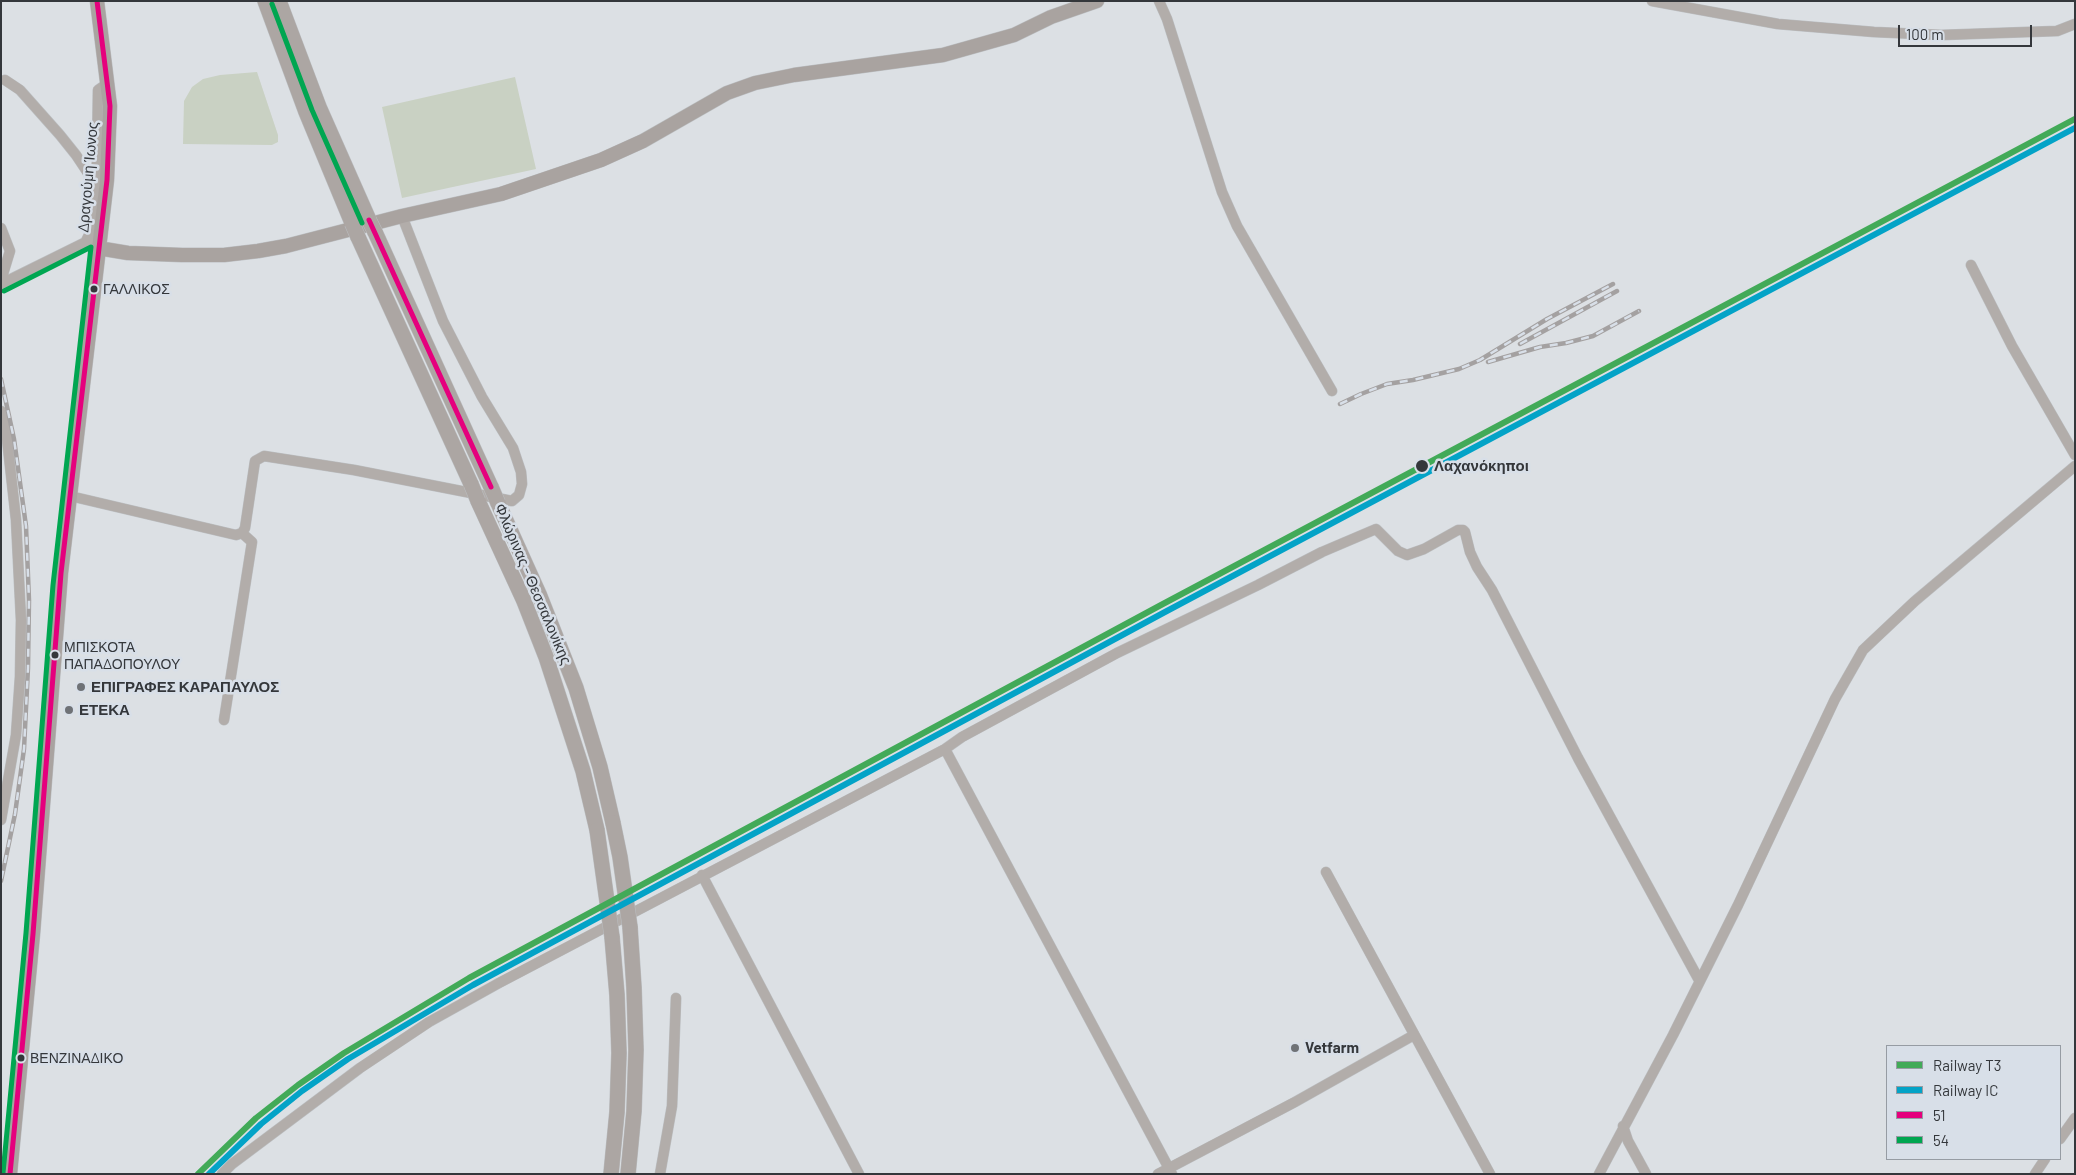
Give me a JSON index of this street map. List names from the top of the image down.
{
  "streets": {
    "main road": ["Δραγούμη Ίωνος", "Φλώρινας - Θεσσαλονίκης"]
  },
  "places": [
    "ΓΑΛΛΙΚΟΣ",
    "Λαχανόκηποι",
    "ΜΠΙΣΚΟΤΑ ΠΑΠΑΔΟΠΟΥΛΟΥ",
    "ΕΠΙΓΡΑΦΕΣ ΚΑΡΑΠΑΥΛΟΣ",
    "ΕΤΕΚΑ",
    "Vetfarm",
    "ΒΕΝΖΙΝΑΔΙΚΟ"
  ],
  "lines": [
    "transit line 51",
    "transit line 54",
    "rail line T3",
    "rail line IC"
  ],
  "legend": [
    "Railway T3",
    "Railway IC",
    "51",
    "54"
  ],
  "scale_bar": "100 m"
}
